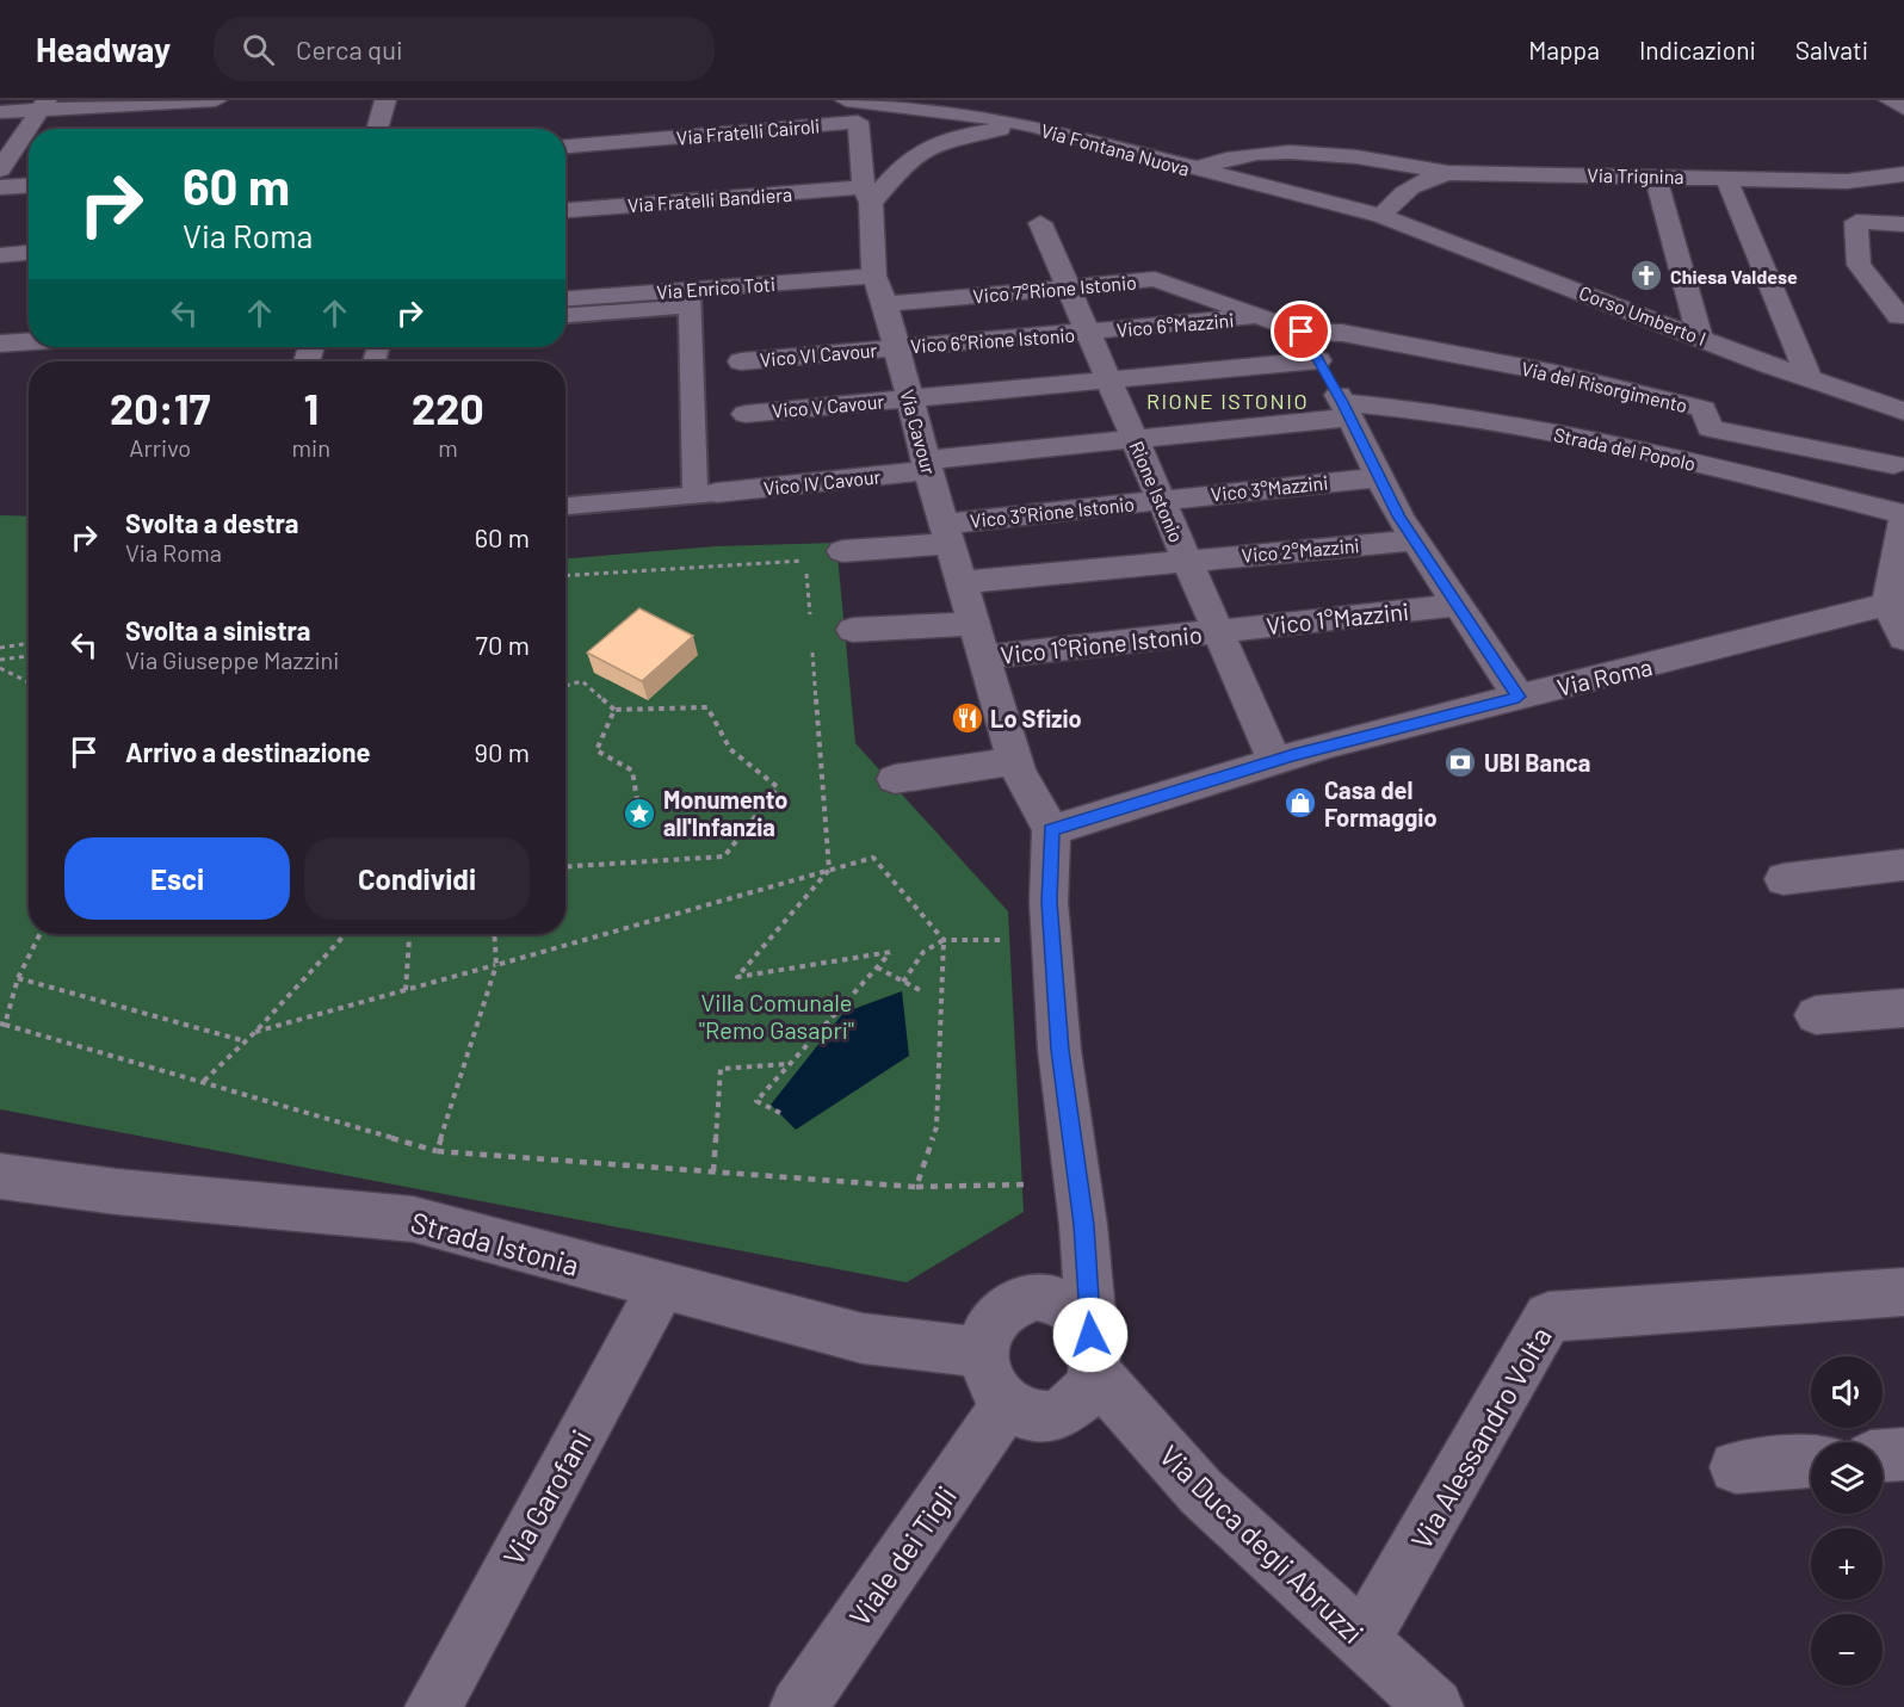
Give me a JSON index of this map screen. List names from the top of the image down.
{
  "streets": {
    "street": [
      "Via Fratelli Cairoli",
      "Via Fontana Nuova",
      "Via Trignina",
      "Via Fratelli Bandiera",
      "Via Enrico Toti",
      "Vico 7°Rione Istonio",
      "Corso Umberto I",
      "Vico 6°Mazzini",
      "Vico 6°Rione Istonio",
      "Vico VI Cavour",
      "Via del Risorgimento",
      "Vico V Cavour",
      "Via Cavour",
      "Strada del Popolo",
      "Vico IV Cavour",
      "Vico 3°Mazzini",
      "Rione Istonio",
      "Vico 3°Rione Istonio",
      "Vico 2°Mazzini",
      "Vico 1°Mazzini",
      "Vico 1°Rione Istonio",
      "Via Roma",
      "Strada Istonia",
      "Via Alessandro Volta",
      "Via Garofani",
      "Via Duca degli Abruzzi",
      "Viale dei Tigli"
    ]
  },
  "crossings": [
    ["Via Fratelli Cairoli", "Via Fratelli Bandiera"],
    ["Via Fratelli Cairoli", "Via Cavour"],
    ["Via Fontana Nuova", "Via Trignina"],
    ["Via Fontana Nuova", "Corso Umberto I"],
    ["Via Trignina", "Corso Umberto I"],
    ["Via Fratelli Bandiera", "Via Cavour"],
    ["Via Enrico Toti", "Via Cavour"],
    ["Vico 7°Rione Istonio", "Vico 6°Mazzini"],
    ["Vico 7°Rione Istonio", "Via del Risorgimento"],
    ["Vico 7°Rione Istonio", "Via Cavour"],
    ["Vico 7°Rione Istonio", "Rione Istonio"],
    ["Vico 6°Mazzini", "Vico 6°Rione Istonio"],
    ["Vico 6°Mazzini", "Rione Istonio"],
    ["Vico 6°Rione Istonio", "Vico VI Cavour"],
    ["Vico 6°Rione Istonio", "Via Cavour"],
    ["Vico 6°Rione Istonio", "Rione Istonio"],
    ["Vico VI Cavour", "Via Cavour"],
    ["Vico V Cavour", "Via Cavour"],
    ["Vico V Cavour", "Rione Istonio"],
    ["Via Cavour", "Vico IV Cavour"],
    ["Via Cavour", "Vico 3°Rione Istonio"],
    ["Via Cavour", "Vico 2°Mazzini"],
    ["Via Cavour", "Vico 1°Rione Istonio"],
    ["Via Cavour", "Via Roma"],
    ["Strada del Popolo", "Vico IV Cavour"],
    ["Strada del Popolo", "Rione Istonio"],
    ["Vico IV Cavour", "Rione Istonio"],
    ["Vico 3°Mazzini", "Rione Istonio"],
    ["Vico 3°Mazzini", "Vico 3°Rione Istonio"],
    ["Rione Istonio", "Vico 3°Rione Istonio"],
    ["Rione Istonio", "Vico 2°Mazzini"],
    ["Rione Istonio", "Vico 1°Mazzini"],
    ["Rione Istonio", "Vico 1°Rione Istonio"],
    ["Rione Istonio", "Via Roma"],
    ["Vico 1°Mazzini", "Vico 1°Rione Istonio"],
    ["Strada Istonia", "Via Garofani"],
    ["Strada Istonia", "Via Duca degli Abruzzi"],
    ["Strada Istonia", "Viale dei Tigli"],
    ["Via Alessandro Volta", "Via Duca degli Abruzzi"],
    ["Via Duca degli Abruzzi", "Viale dei Tigli"]
  ],
  "districts": ["RIONE ISTONIO"],
  "parks": ["Villa Comunale \"Remo Gasapri\""],
  "places": {
    "church": ["Chiesa Valdese"],
    "restaurant": ["Lo Sfizio"],
    "bank": ["UBI Banca"],
    "shop": ["Casa del Formaggio"],
    "place": ["Monumento all'Infanzia"]
  },
  "page": {
    "header": "Headway",
    "search": "Cerca qui",
    "nav": ["Mappa", "Indicazioni", "Salvati"],
    "turn": ["60 m", "Via Roma"],
    "eta": [
      "20:17",
      "Arrivo",
      "1",
      "min",
      "220",
      "m"
    ],
    "list": [
      {
        "name": "Svolta a destra",
        "note": "Via Roma",
        "value": "60 m"
      },
      {
        "name": "Svolta a sinistra",
        "note": "Via Giuseppe Mazzini",
        "value": "70 m"
      },
      {
        "name": "Arrivo a destinazione",
        "value": "90 m"
      }
    ],
    "buttons": ["Esci", "Condividi"],
    "map_buttons": ["+", "−"]
  }
}
